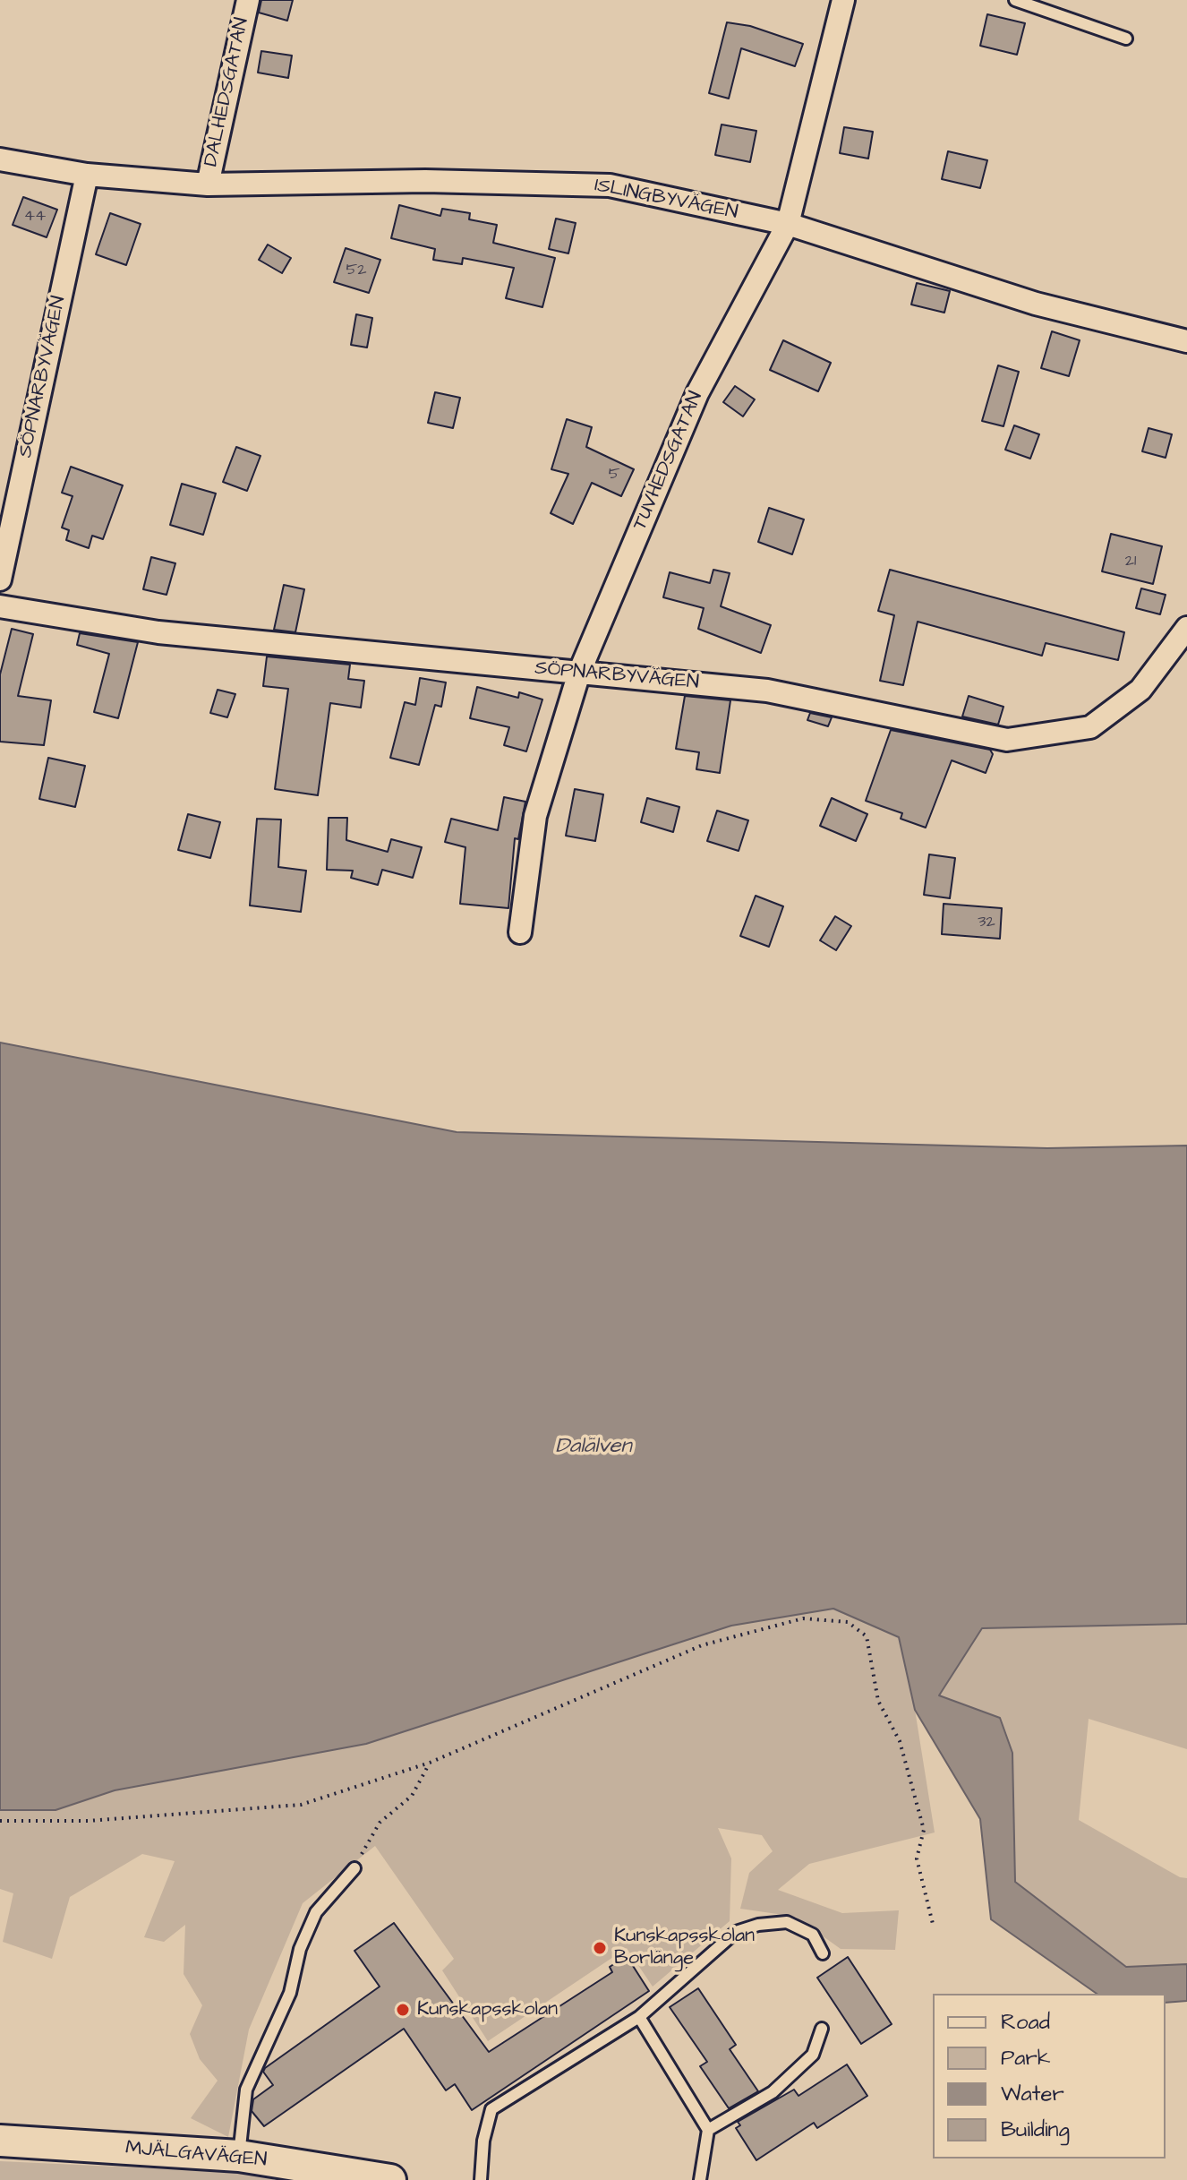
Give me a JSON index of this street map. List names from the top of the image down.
{
  "streets": {
    "street": [
      "DALHEDSGATAN",
      "ISLINGBYVÄGEN",
      "SÖPNARBYVÄGEN",
      "TUVHEDSGATAN",
      "MJÄLGAVÄGEN"
    ]
  },
  "crossings": [
    ["DALHEDSGATAN", "ISLINGBYVÄGEN"],
    ["ISLINGBYVÄGEN", "SÖPNARBYVÄGEN"],
    ["ISLINGBYVÄGEN", "TUVHEDSGATAN"],
    ["SÖPNARBYVÄGEN", "TUVHEDSGATAN"]
  ],
  "water": ["Dalälven"],
  "places": ["Kunskapsskolan Borlänge", "Kunskapsskolan"],
  "house_numbers": [
    "44",
    "52",
    "5",
    "21",
    "32"
  ],
  "legend": [
    "Road",
    "Park",
    "Water",
    "Building"
  ]
}
